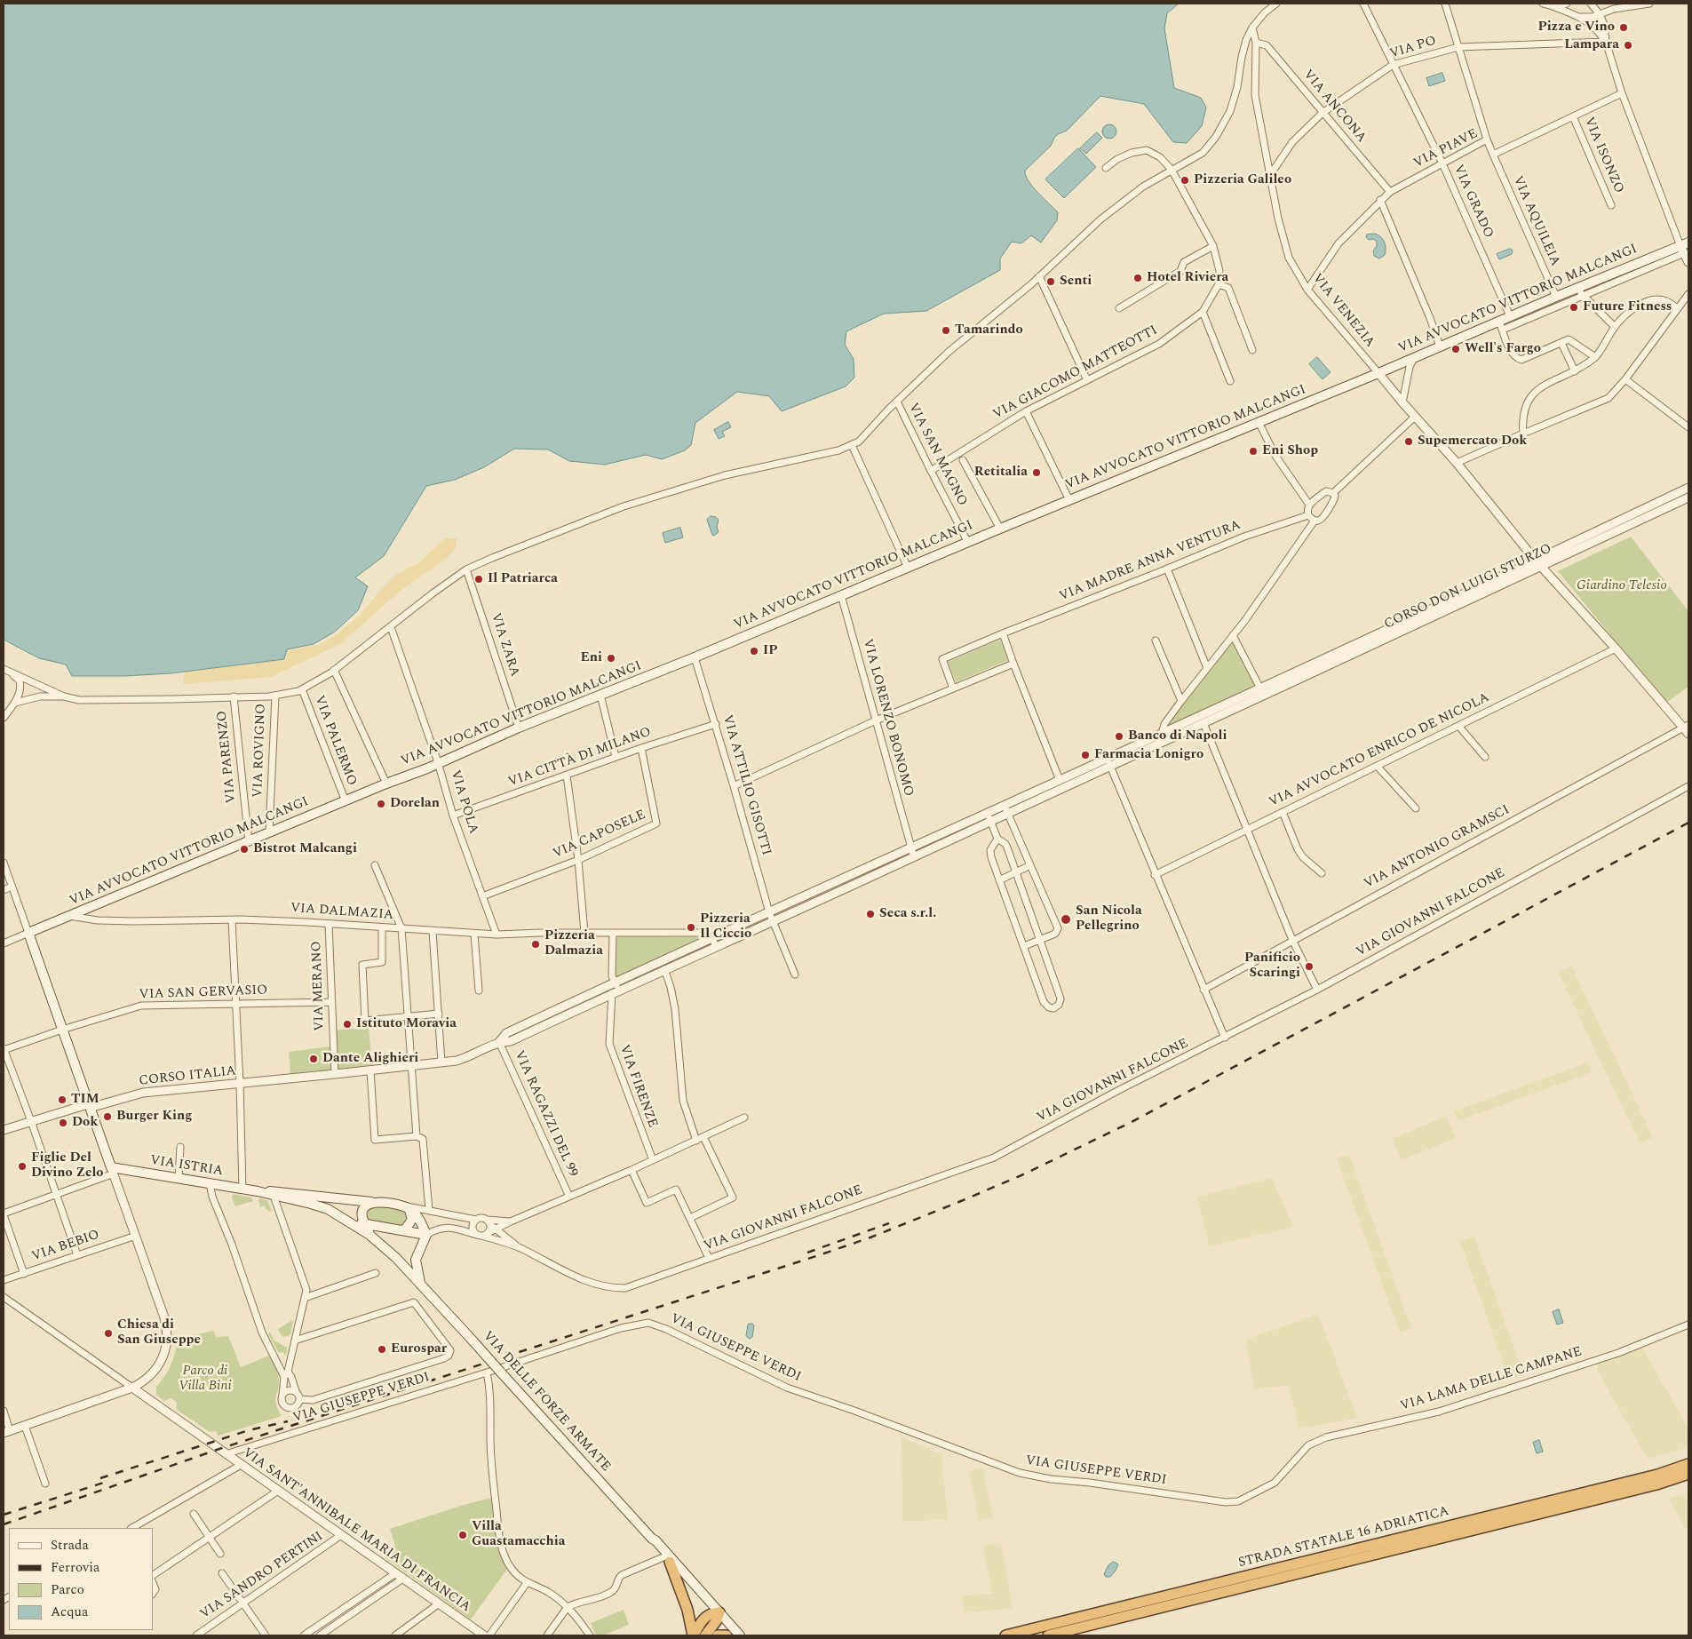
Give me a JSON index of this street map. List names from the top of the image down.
{
  "streets": {
    "highway": ["STRADA STATALE 16 ADRIATICA"],
    "main road": ["VIA AVVOCATO VITTORIO MALCANGI", "VIA ISTRIA", "VIA DELLE FORZE ARMATE"],
    "street": [
      "VIA PO",
      "VIA ANCONA",
      "VIA PIAVE",
      "VIA ISONZO",
      "VIA GRADO",
      "VIA AQUILEIA",
      "VIA VENEZIA",
      "VIA GIACOMO MATTEOTTI",
      "VIA SAN MAGNO",
      "VIA MADRE ANNA VENTURA",
      "CORSO DON LUIGI STURZO",
      "VIA ZARA",
      "VIA LORENZO BONOMO",
      "VIA PALERMO",
      "VIA ROVIGNO",
      "VIA AVVOCATO ENRICO DE NICOLA",
      "VIA PARENZO",
      "VIA CITTÀ DI MILANO",
      "VIA ATTILIO GISOTTI",
      "VIA POLA",
      "VIA CAPOSELE",
      "VIA ANTONIO GRAMSCI",
      "VIA DALMAZIA",
      "VIA GIOVANNI FALCONE",
      "VIA MERANO",
      "VIA SAN GERVASIO",
      "CORSO ITALIA",
      "VIA FIRENZE",
      "VIA RAGAZZI DEL 99",
      "VIA BEBIO",
      "VIA GIUSEPPE VERDI",
      "VIA LAMA DELLE CAMPANE",
      "VIA SANT'ANNIBALE MARIA DI FRANCIA",
      "VIA SANDRO PERTINI"
    ]
  },
  "crossings": [
    ["VIA PO", "VIA ANCONA"],
    ["VIA PO", "VIA GRADO"],
    ["VIA PO", "VIA VENEZIA"],
    ["VIA ANCONA", "VIA PIAVE"],
    ["VIA ANCONA", "VIA VENEZIA"],
    ["VIA PIAVE", "VIA ISONZO"],
    ["VIA PIAVE", "VIA GRADO"],
    ["VIA PIAVE", "VIA AQUILEIA"],
    ["VIA PIAVE", "VIA VENEZIA"],
    ["VIA GRADO", "VIA AVVOCATO VITTORIO MALCANGI"],
    ["VIA AQUILEIA", "VIA AVVOCATO VITTORIO MALCANGI"],
    ["VIA AVVOCATO VITTORIO MALCANGI", "VIA VENEZIA"],
    ["VIA AVVOCATO VITTORIO MALCANGI", "VIA SAN MAGNO"],
    ["VIA AVVOCATO VITTORIO MALCANGI", "VIA ZARA"],
    ["VIA AVVOCATO VITTORIO MALCANGI", "VIA LORENZO BONOMO"],
    ["VIA AVVOCATO VITTORIO MALCANGI", "VIA PALERMO"],
    ["VIA AVVOCATO VITTORIO MALCANGI", "VIA ROVIGNO"],
    ["VIA AVVOCATO VITTORIO MALCANGI", "VIA PARENZO"],
    ["VIA AVVOCATO VITTORIO MALCANGI", "VIA ATTILIO GISOTTI"],
    ["VIA AVVOCATO VITTORIO MALCANGI", "VIA POLA"],
    ["VIA AVVOCATO VITTORIO MALCANGI", "VIA DALMAZIA"],
    ["VIA GIACOMO MATTEOTTI", "VIA SAN MAGNO"],
    ["CORSO DON LUIGI STURZO", "VIA LORENZO BONOMO"],
    ["CORSO DON LUIGI STURZO", "VIA ATTILIO GISOTTI"],
    ["CORSO DON LUIGI STURZO", "VIA DALMAZIA"],
    ["VIA CITTÀ DI MILANO", "VIA ATTILIO GISOTTI"],
    ["VIA CITTÀ DI MILANO", "VIA POLA"],
    ["VIA CITTÀ DI MILANO", "VIA CAPOSELE"],
    ["VIA POLA", "VIA CAPOSELE"],
    ["VIA POLA", "VIA DALMAZIA"],
    ["VIA DALMAZIA", "VIA MERANO"],
    ["VIA DALMAZIA", "VIA FIRENZE"],
    ["VIA GIOVANNI FALCONE", "VIA ISTRIA"],
    ["VIA MERANO", "VIA SAN GERVASIO"],
    ["VIA MERANO", "CORSO ITALIA"],
    ["CORSO ITALIA", "VIA FIRENZE"],
    ["CORSO ITALIA", "VIA RAGAZZI DEL 99"],
    ["VIA ISTRIA", "VIA DELLE FORZE ARMATE"],
    ["VIA GIUSEPPE VERDI", "VIA LAMA DELLE CAMPANE"],
    ["VIA GIUSEPPE VERDI", "VIA SANT'ANNIBALE MARIA DI FRANCIA"],
    ["VIA SANT'ANNIBALE MARIA DI FRANCIA", "VIA SANDRO PERTINI"]
  ],
  "parks": ["Giardino Telesio", "Parco di Villa Bini"],
  "places": [
    "Pizza e Vino",
    "Lampara",
    "Pizzeria Galileo",
    "Hotel Riviera",
    "Senti",
    "Future Fitness",
    "Tamarindo",
    "Well's Fargo",
    "Supemercato Dok",
    "Eni Shop",
    "Retitalia",
    "Il Patriarca",
    "IP",
    "Eni",
    "Banco di Napoli",
    "Farmacia Lonigro",
    "Dorelan",
    "Bistrot Malcangi",
    "Seca s.r.l.",
    "San Nicola Pellegrino",
    "Pizzeria Il Ciccio",
    "Pizzeria Dalmazia",
    "Panificio Scaringi",
    "Istituto Moravia",
    "Dante Alighieri",
    "TIM",
    "Burger King",
    "Dok",
    "Figlie Del Divino Zelo",
    "Chiesa di San Giuseppe",
    "Eurospar",
    "Villa Guastamacchia"
  ],
  "legend": [
    "Strada",
    "Ferrovia",
    "Parco",
    "Acqua"
  ]
}
